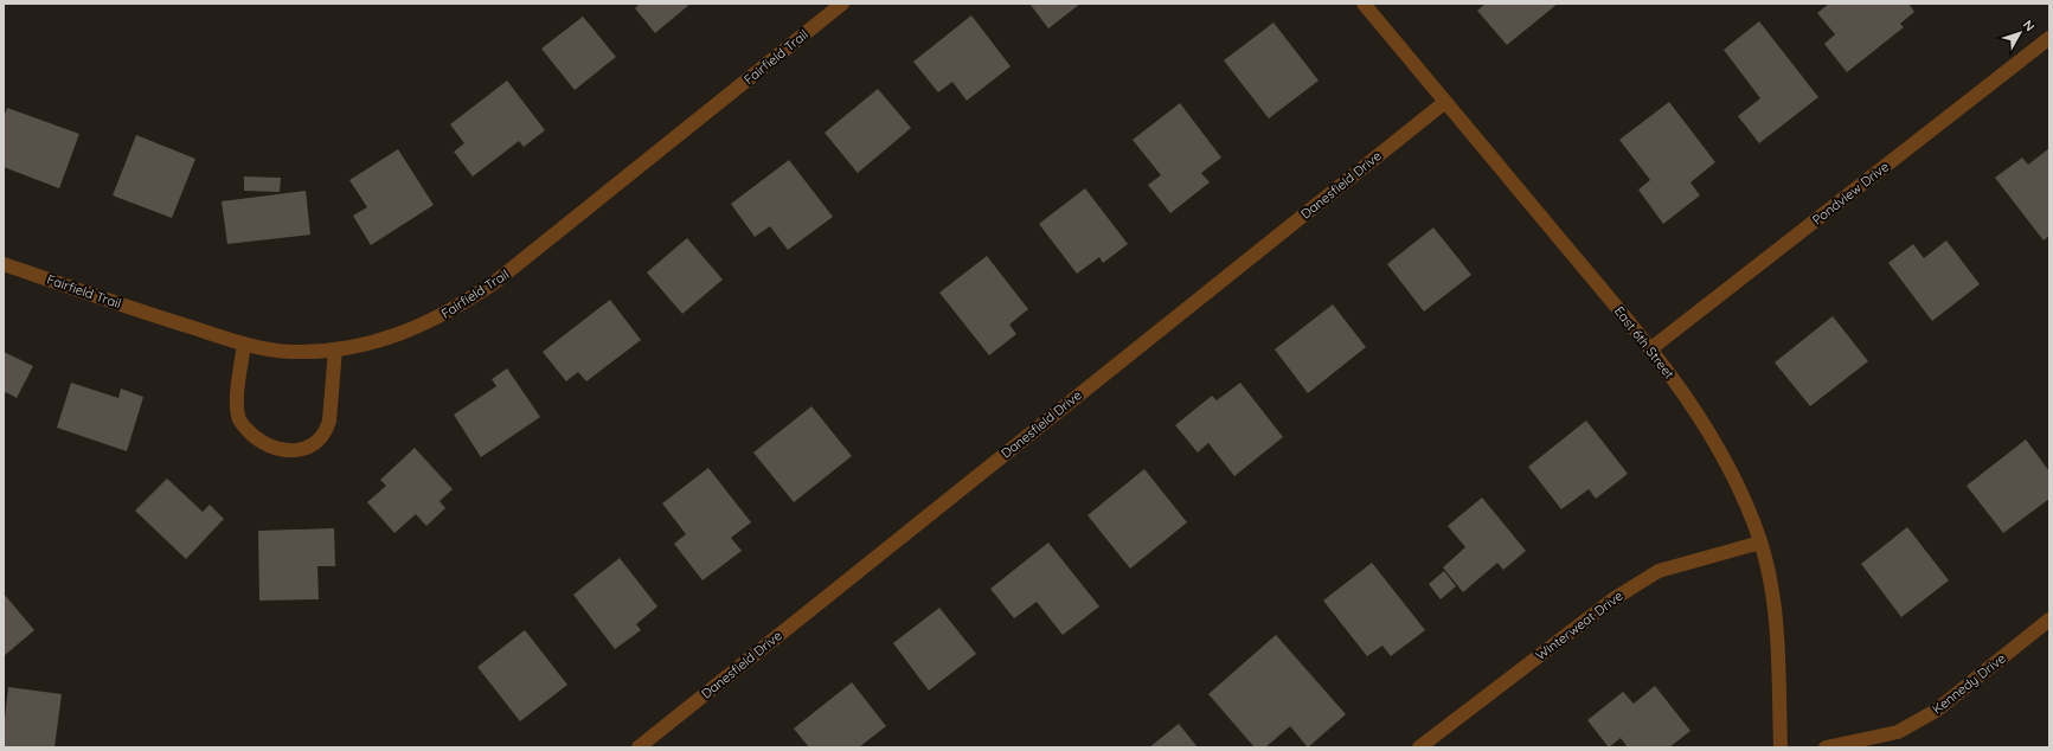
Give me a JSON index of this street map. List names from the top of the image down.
{
  "streets": {
    "street": [
      "Fairfield Trail",
      "Danesfield Drive",
      "Pondview Drive",
      "East 6th Street",
      "Winterweat Drive",
      "Kennedy Drive"
    ]
  },
  "crossings": [
    ["Danesfield Drive", "East 6th Street"],
    ["Pondview Drive", "East 6th Street"],
    ["East 6th Street", "Winterweat Drive"]
  ],
  "north": "top right"
}
